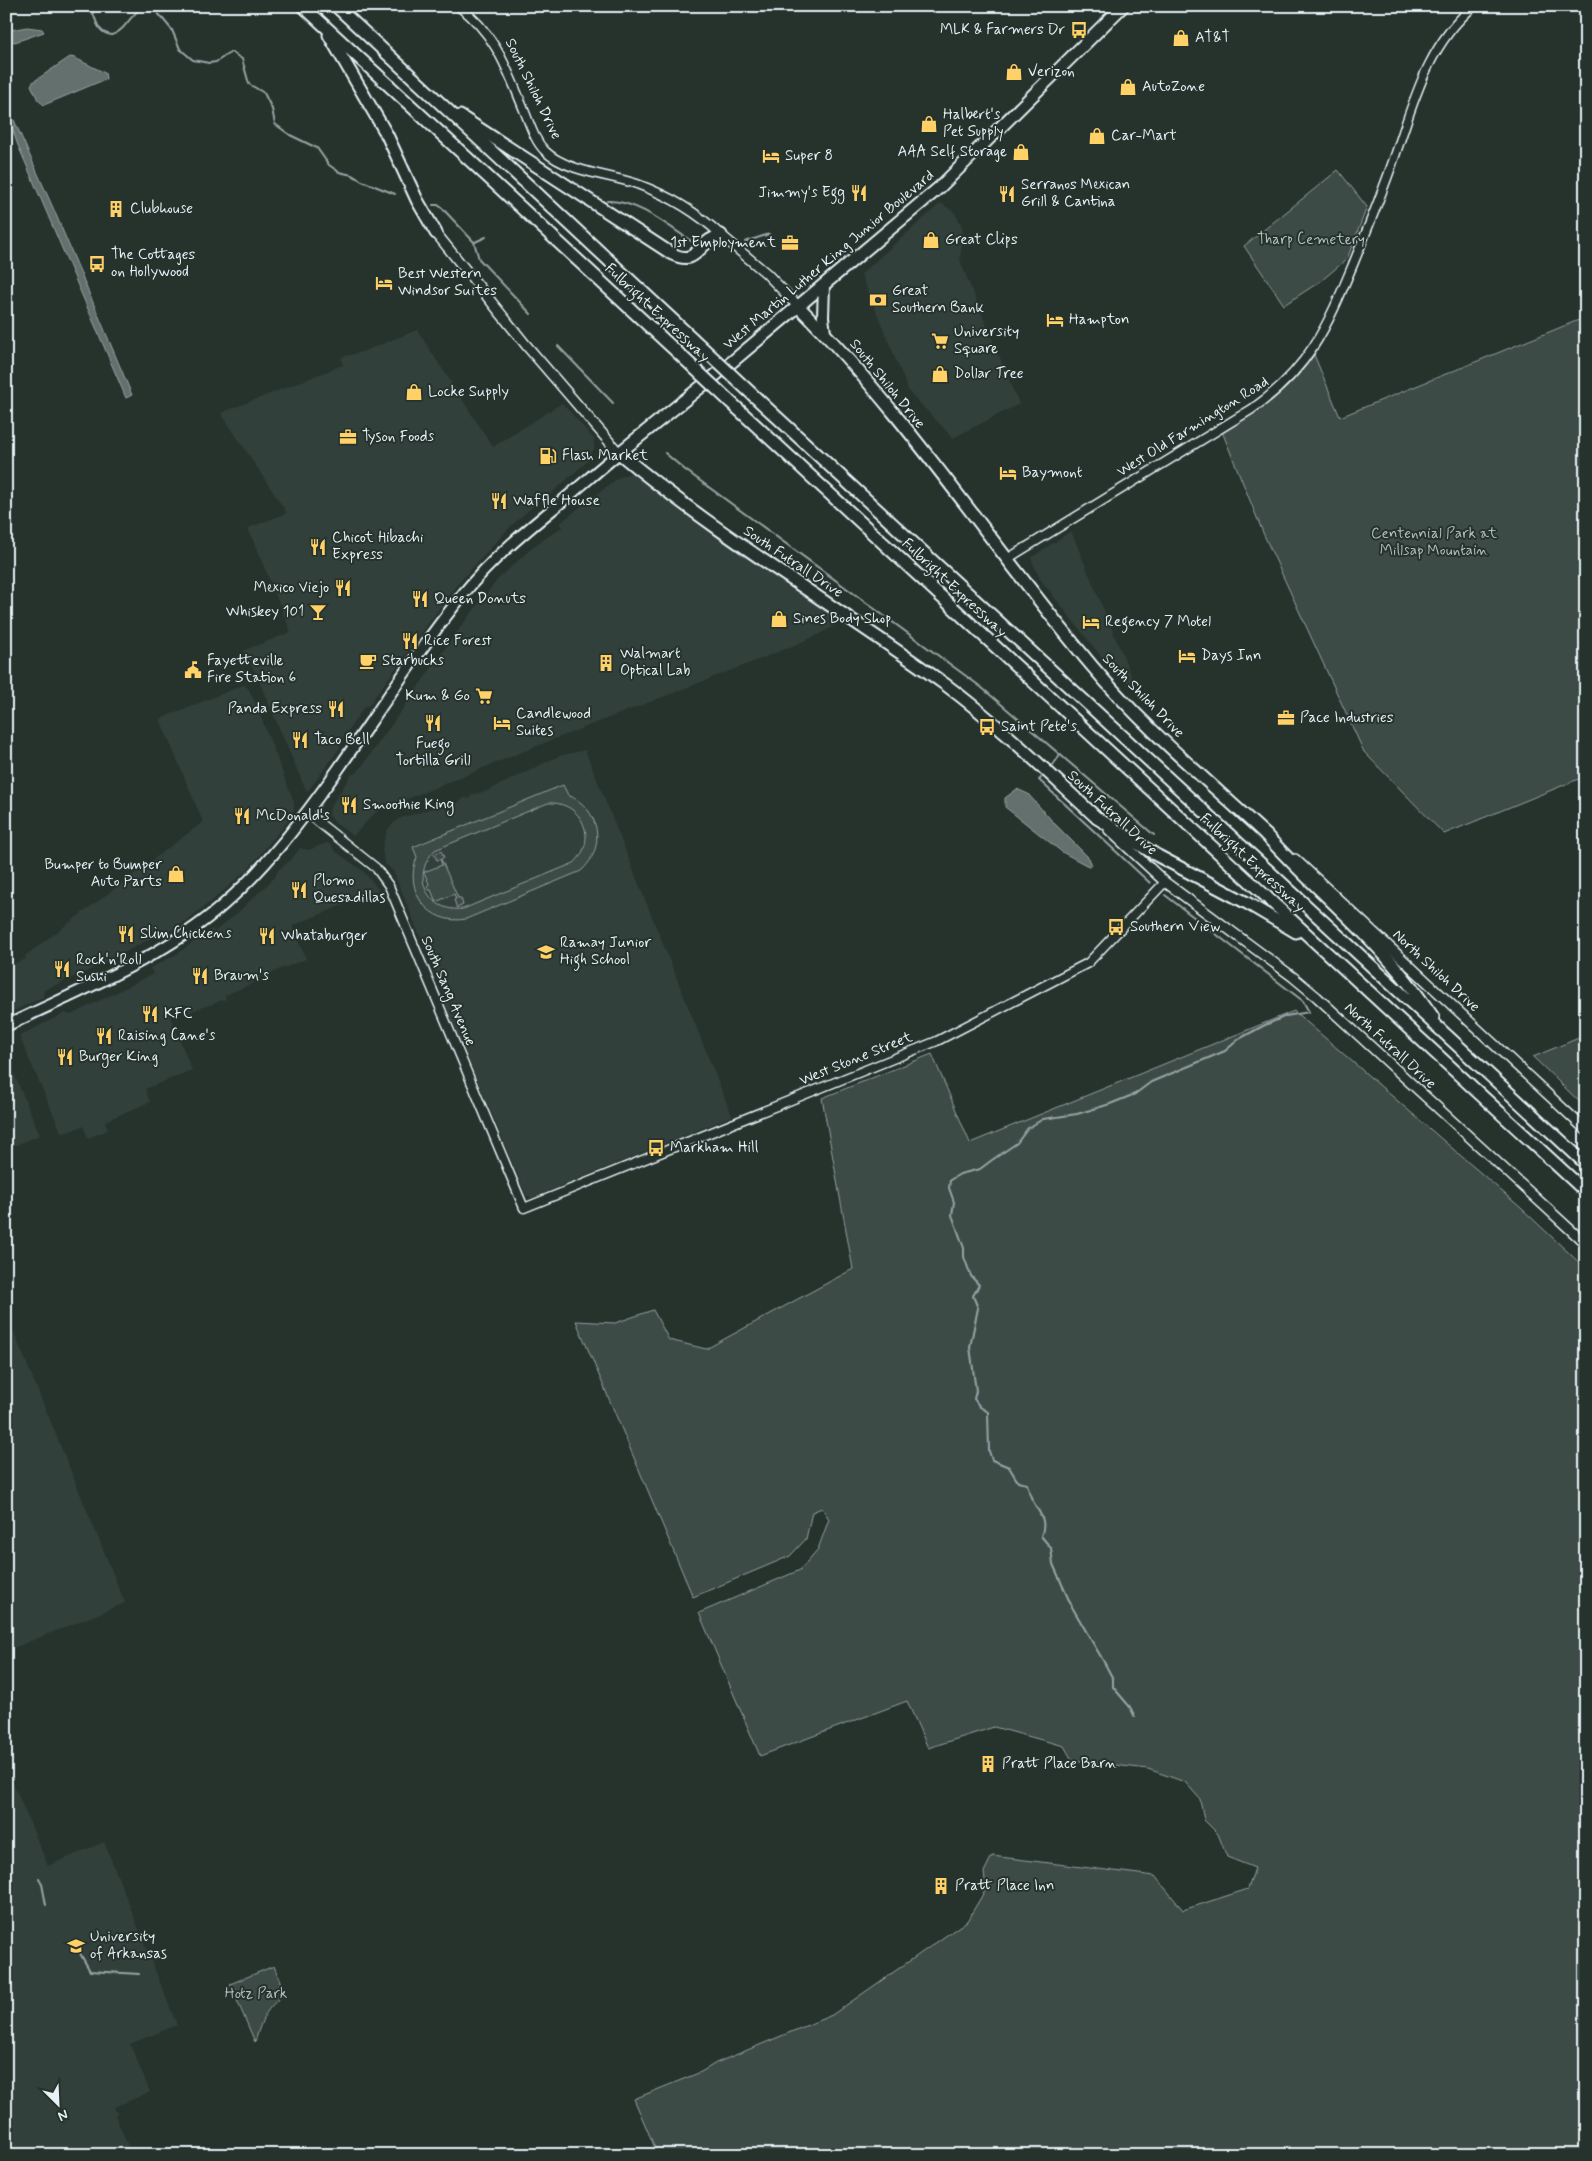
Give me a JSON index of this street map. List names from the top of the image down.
{
  "streets": {
    "highway": [
      "South Shiloh Drive",
      "West Martin Luther King Junior Boulevard",
      "Fulbright Expressway",
      "South Futrall Drive"
    ],
    "main road": ["North Shiloh Drive", "North Futrall Drive"],
    "street": ["West Old Farmington Road", "South Sang Avenue", "West Stone Street"]
  },
  "crossings": [
    ["South Shiloh Drive", "West Martin Luther King Junior Boulevard"],
    ["South Shiloh Drive", "Fulbright Expressway"],
    ["South Shiloh Drive", "West Old Farmington Road"],
    ["South Shiloh Drive", "North Shiloh Drive"],
    ["West Martin Luther King Junior Boulevard", "South Futrall Drive"],
    ["West Martin Luther King Junior Boulevard", "South Sang Avenue"],
    ["South Futrall Drive", "North Futrall Drive"],
    ["South Futrall Drive", "West Stone Street"],
    ["South Sang Avenue", "West Stone Street"],
    ["North Futrall Drive", "West Stone Street"]
  ],
  "parks": ["Tharp Cemetery", "Centennial Park at Millsap Mountain", "Hotz Park"],
  "places": {
    "bus stop": [
      "MLK & Farmers Dr",
      "The Cottages on Hollywood",
      "Saint Pete's",
      "Southern View",
      "Markham Hill"
    ],
    "shop": [
      "AT&T",
      "Verizon",
      "AutoZone",
      "Halbert's Pet Supply",
      "Car-Mart",
      "AAA Self Storage",
      "Great Clips",
      "Dollar Tree",
      "Locke Supply",
      "Sines Body Shop",
      "Bumper to Bumper Auto Parts"
    ],
    "hotel": [
      "Super 8",
      "Best Western Windsor Suites",
      "Hampton",
      "Baymont",
      "Regency 7 Motel",
      "Days Inn",
      "Candlewood Suites"
    ],
    "restaurant": [
      "Jimmy's Egg",
      "Serranos Mexican Grill & Cantina",
      "Waffle House",
      "Chicot Hibachi Express",
      "Mexico Viejo",
      "Queen Donuts",
      "Rice Forest",
      "Panda Express",
      "Fuego Tortilla Grill",
      "Taco Bell",
      "Smoothie King",
      "McDonald's",
      "Plomo Quesadillas",
      "Slim Chickens",
      "Whataburger",
      "Rock'n'Roll Sushi",
      "Braum's",
      "KFC",
      "Raising Cane's",
      "Burger King"
    ],
    "building": [
      "Clubhouse",
      "Walmart Optical Lab",
      "Pratt Place Barn",
      "Pratt Place Inn"
    ],
    "office": ["1st Employment", "Tyson Foods", "Pace Industries"],
    "bank": ["Great Southern Bank"],
    "supermarket": ["University Square", "Kum & Go"],
    "fuel station": ["Flash Market"],
    "bar": ["Whiskey 101"],
    "cafe": ["Starbucks"],
    "public building": ["Fayetteville Fire Station 6"],
    "school or university": ["Ramay Junior High School", "University of Arkansas"]
  },
  "north": "bottom right"
}
